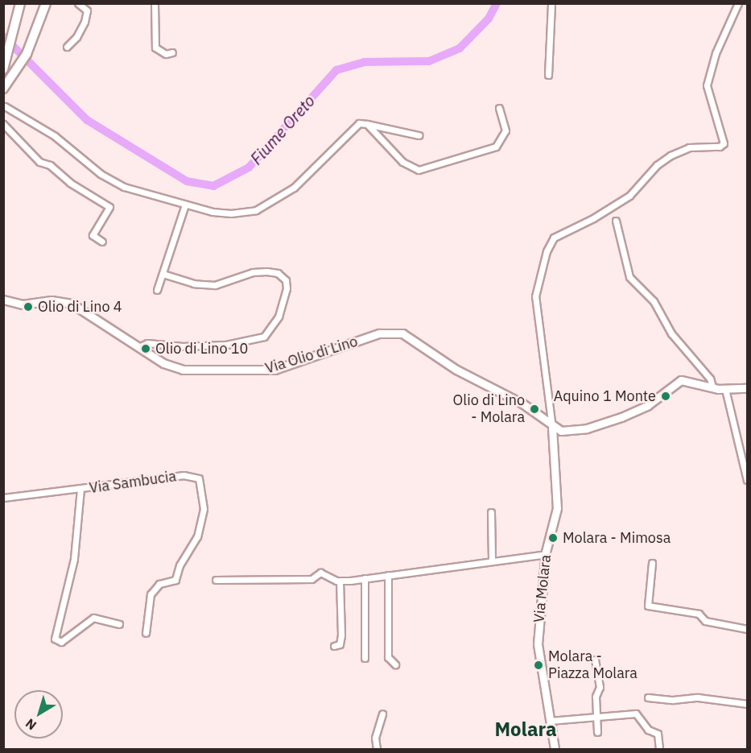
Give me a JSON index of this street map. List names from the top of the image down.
{
  "streets": {
    "street": ["Via Olio di Lino", "Via Sambucia", "Via Molara"]
  },
  "crossings": [
    ["Via Olio di Lino", "Via Molara"]
  ],
  "districts": ["Molara"],
  "water": ["Fiume Oreto"],
  "places": [
    "Olio di Lino 4",
    "Olio di Lino 10",
    "Aquino 1 Monte",
    "Olio di Lino - Molara",
    "Molara - Mimosa",
    "Molara - Piazza Molara"
  ],
  "north": "bottom left"
}
